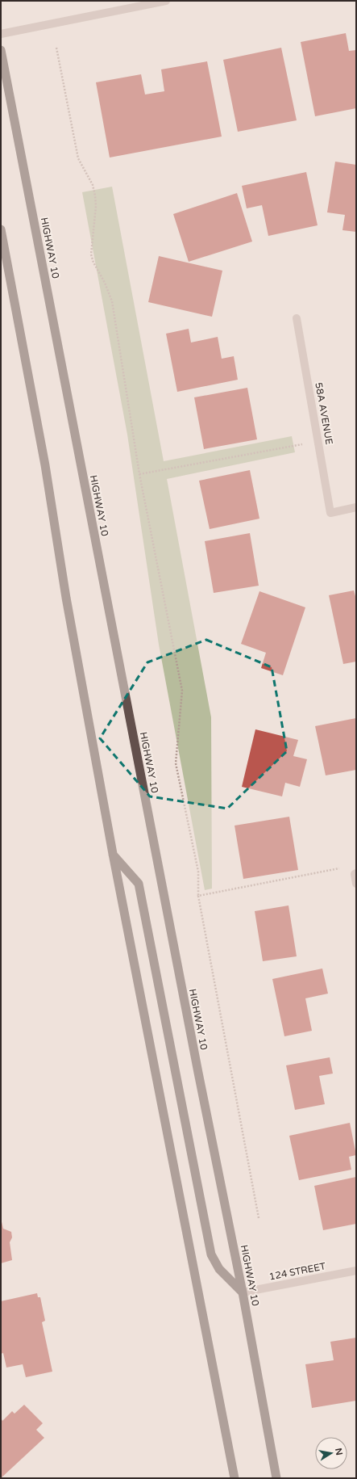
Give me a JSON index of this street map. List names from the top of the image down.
{
  "streets": {
    "highway": ["HIGHWAY 10"],
    "street": ["58A AVENUE", "124 STREET"]
  },
  "crossings": [
    ["HIGHWAY 10", "124 STREET"]
  ],
  "north": "right"
}
